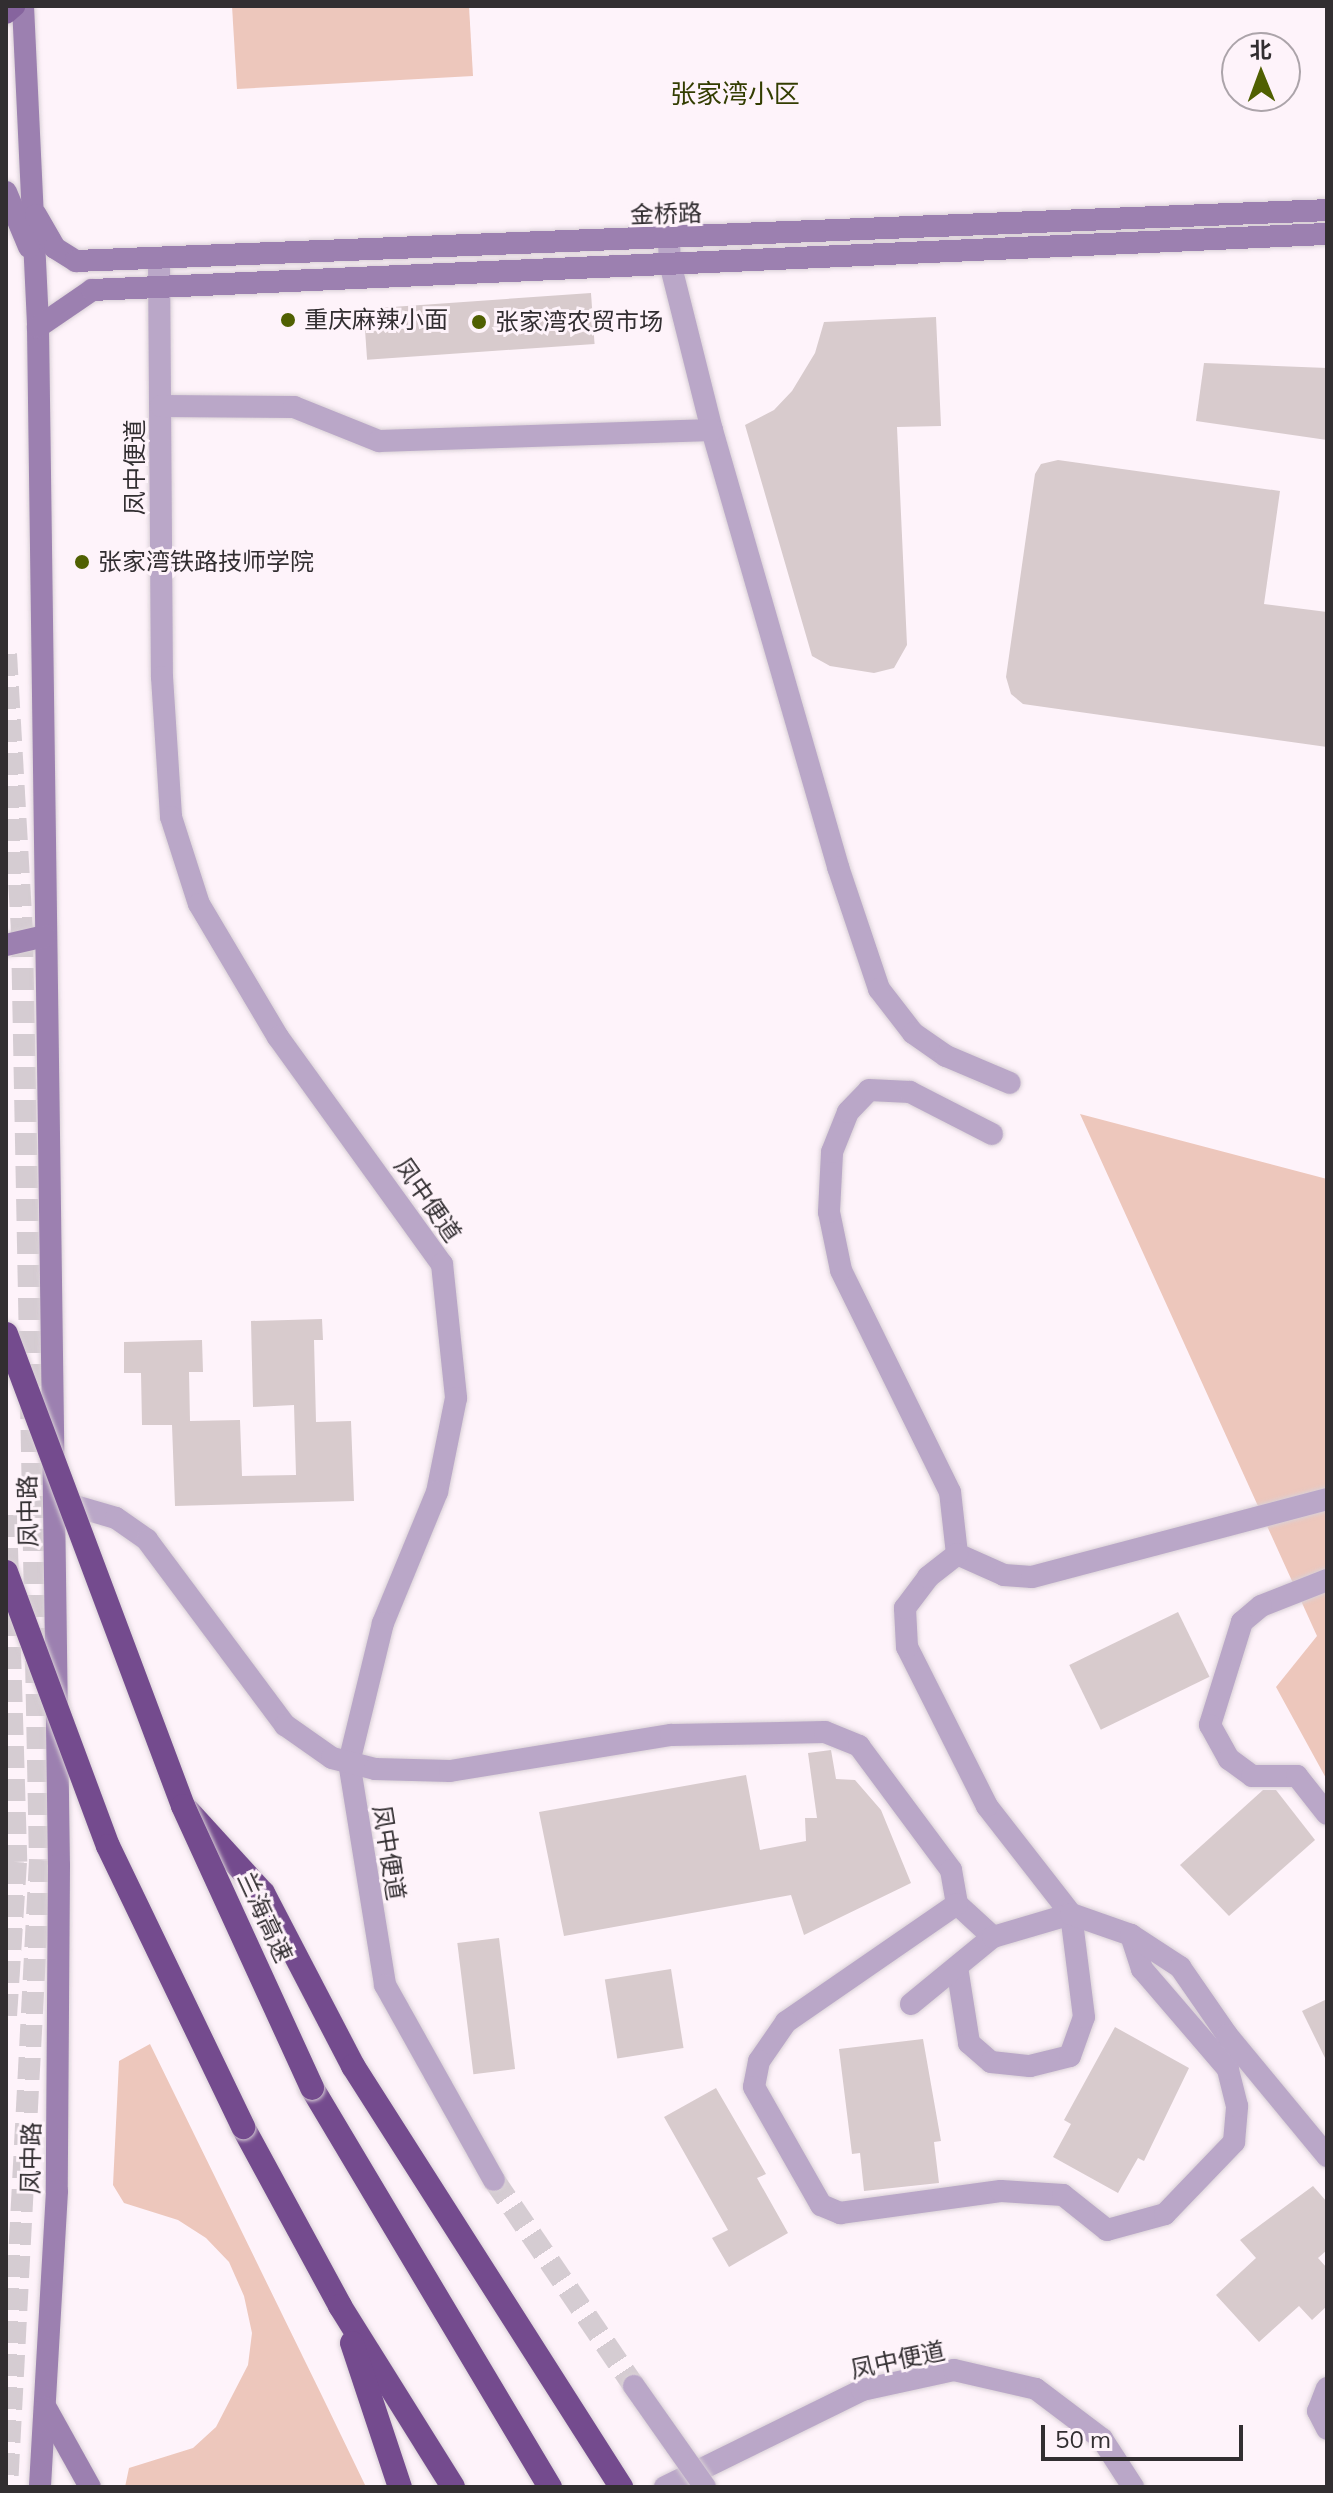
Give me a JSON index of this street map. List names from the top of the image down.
{
  "streets": {
    "highway": ["兰海高速"],
    "main road": ["金桥路", "凤中路"],
    "street": ["凤中便道"]
  },
  "crossings": [
    ["金桥路", "凤中便道"],
    ["金桥路", "凤中路"]
  ],
  "districts": ["张家湾小区"],
  "places": ["重庆麻辣小面", "张家湾农贸市场", "张家湾铁路技师学院"],
  "scale_bar": "50 m",
  "north": "top"
}
